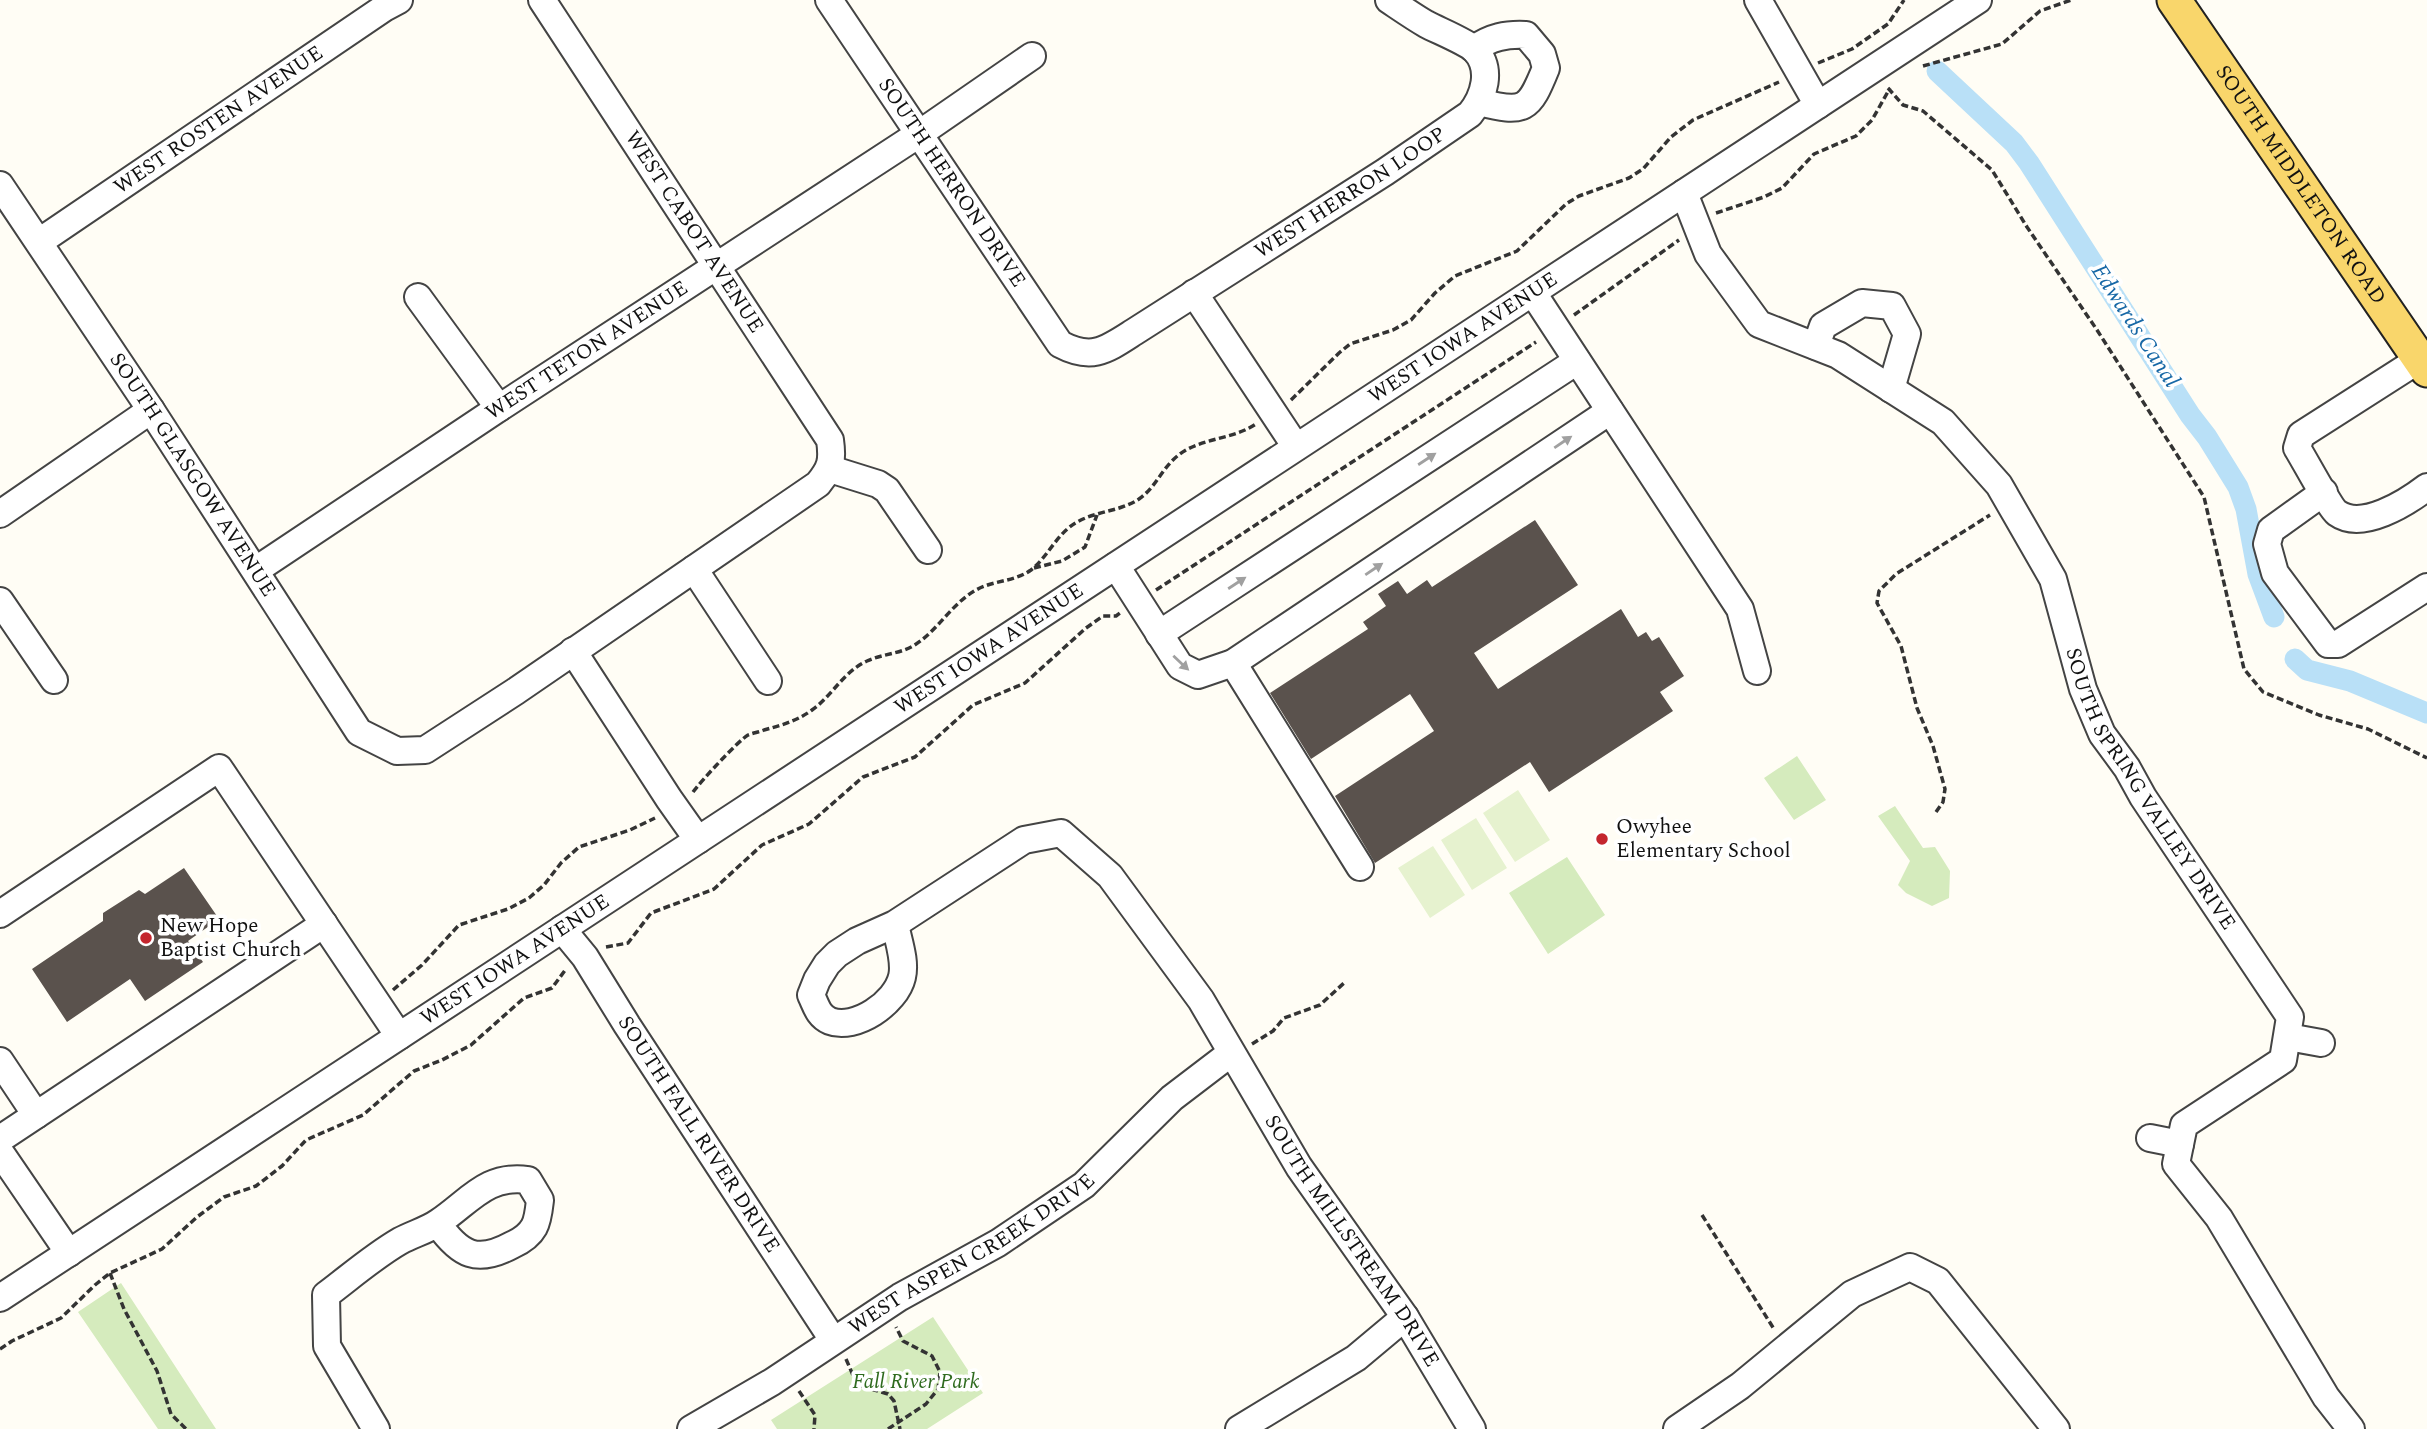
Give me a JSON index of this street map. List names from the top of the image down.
{
  "streets": {
    "main road": ["SOUTH MIDDLETON ROAD"],
    "street": [
      "WEST ROSTEN AVENUE",
      "SOUTH HERRON DRIVE",
      "WEST HERRON LOOP",
      "WEST CABOT AVENUE",
      "WEST IOWA AVENUE",
      "WEST TETON AVENUE",
      "SOUTH GLASGOW AVENUE",
      "SOUTH SPRING VALLEY DRIVE",
      "SOUTH FALL RIVER DRIVE",
      "SOUTH MILLSTREAM DRIVE",
      "WEST ASPEN CREEK DRIVE"
    ]
  },
  "crossings": [
    ["WEST ROSTEN AVENUE", "SOUTH GLASGOW AVENUE"],
    ["SOUTH HERRON DRIVE", "WEST HERRON LOOP"],
    ["SOUTH HERRON DRIVE", "WEST TETON AVENUE"],
    ["WEST CABOT AVENUE", "WEST TETON AVENUE"],
    ["WEST IOWA AVENUE", "SOUTH SPRING VALLEY DRIVE"],
    ["WEST IOWA AVENUE", "SOUTH FALL RIVER DRIVE"],
    ["WEST TETON AVENUE", "SOUTH GLASGOW AVENUE"],
    ["SOUTH FALL RIVER DRIVE", "WEST ASPEN CREEK DRIVE"],
    ["SOUTH MILLSTREAM DRIVE", "WEST ASPEN CREEK DRIVE"]
  ],
  "water": ["Edwards Canal"],
  "parks": ["Fall River Park"],
  "places": ["Owyhee Elementary School", "New Hope Baptist Church"]
}
